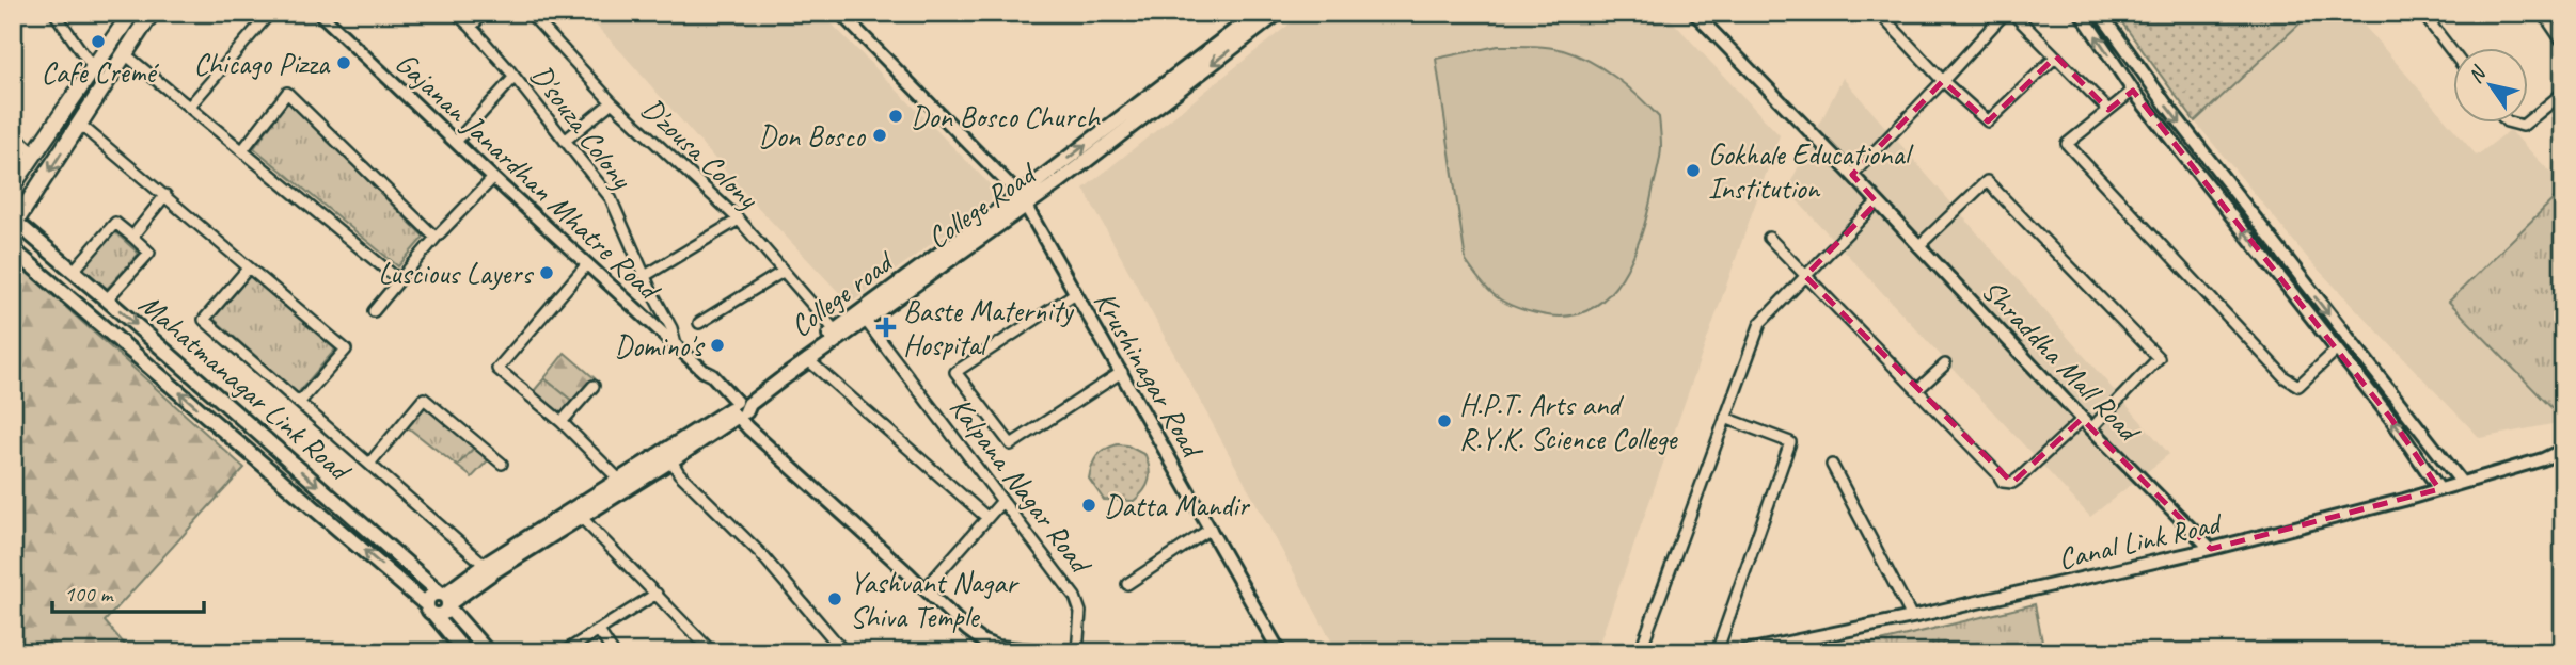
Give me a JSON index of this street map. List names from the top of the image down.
{
  "streets": {
    "main road": ["College Road", "College road", "Mahatmanagar Link Road"],
    "street": [
      "D'souza Colony",
      "D'zousa Colony",
      "Gajanan Janardhan Mhatre Road",
      "Shraddha Mall Road",
      "Krushinagar Road",
      "Kalpana Nagar Road",
      "Canal Link Road"
    ]
  },
  "crossings": [
    ["D'souza Colony", "Gajanan Janardhan Mhatre Road"],
    ["D'zousa Colony", "College road"],
    ["Gajanan Janardhan Mhatre Road", "College Road"],
    ["Gajanan Janardhan Mhatre Road", "College road"],
    ["College Road", "College road"],
    ["College Road", "Krushinagar Road"],
    ["College Road", "Mahatmanagar Link Road"],
    ["College Road", "Kalpana Nagar Road"],
    ["College road", "Krushinagar Road"],
    ["College road", "Mahatmanagar Link Road"],
    ["Shraddha Mall Road", "Canal Link Road"]
  ],
  "places": {
    "other": [
      "Cafe Cremé",
      "Chicago Pizza",
      "Don Bosco Church",
      "Don Bosco",
      "Gokhale Educational Institution",
      "Luscious Layers",
      "Domino's",
      "H.P.T. Arts and R.Y.K. Science College",
      "Datta Mandir",
      "Yashvant Nagar Shiva Temple"
    ],
    "health": ["Baste Maternity Hospital"]
  },
  "scale_bar": "100 m",
  "north": "top left"
}
